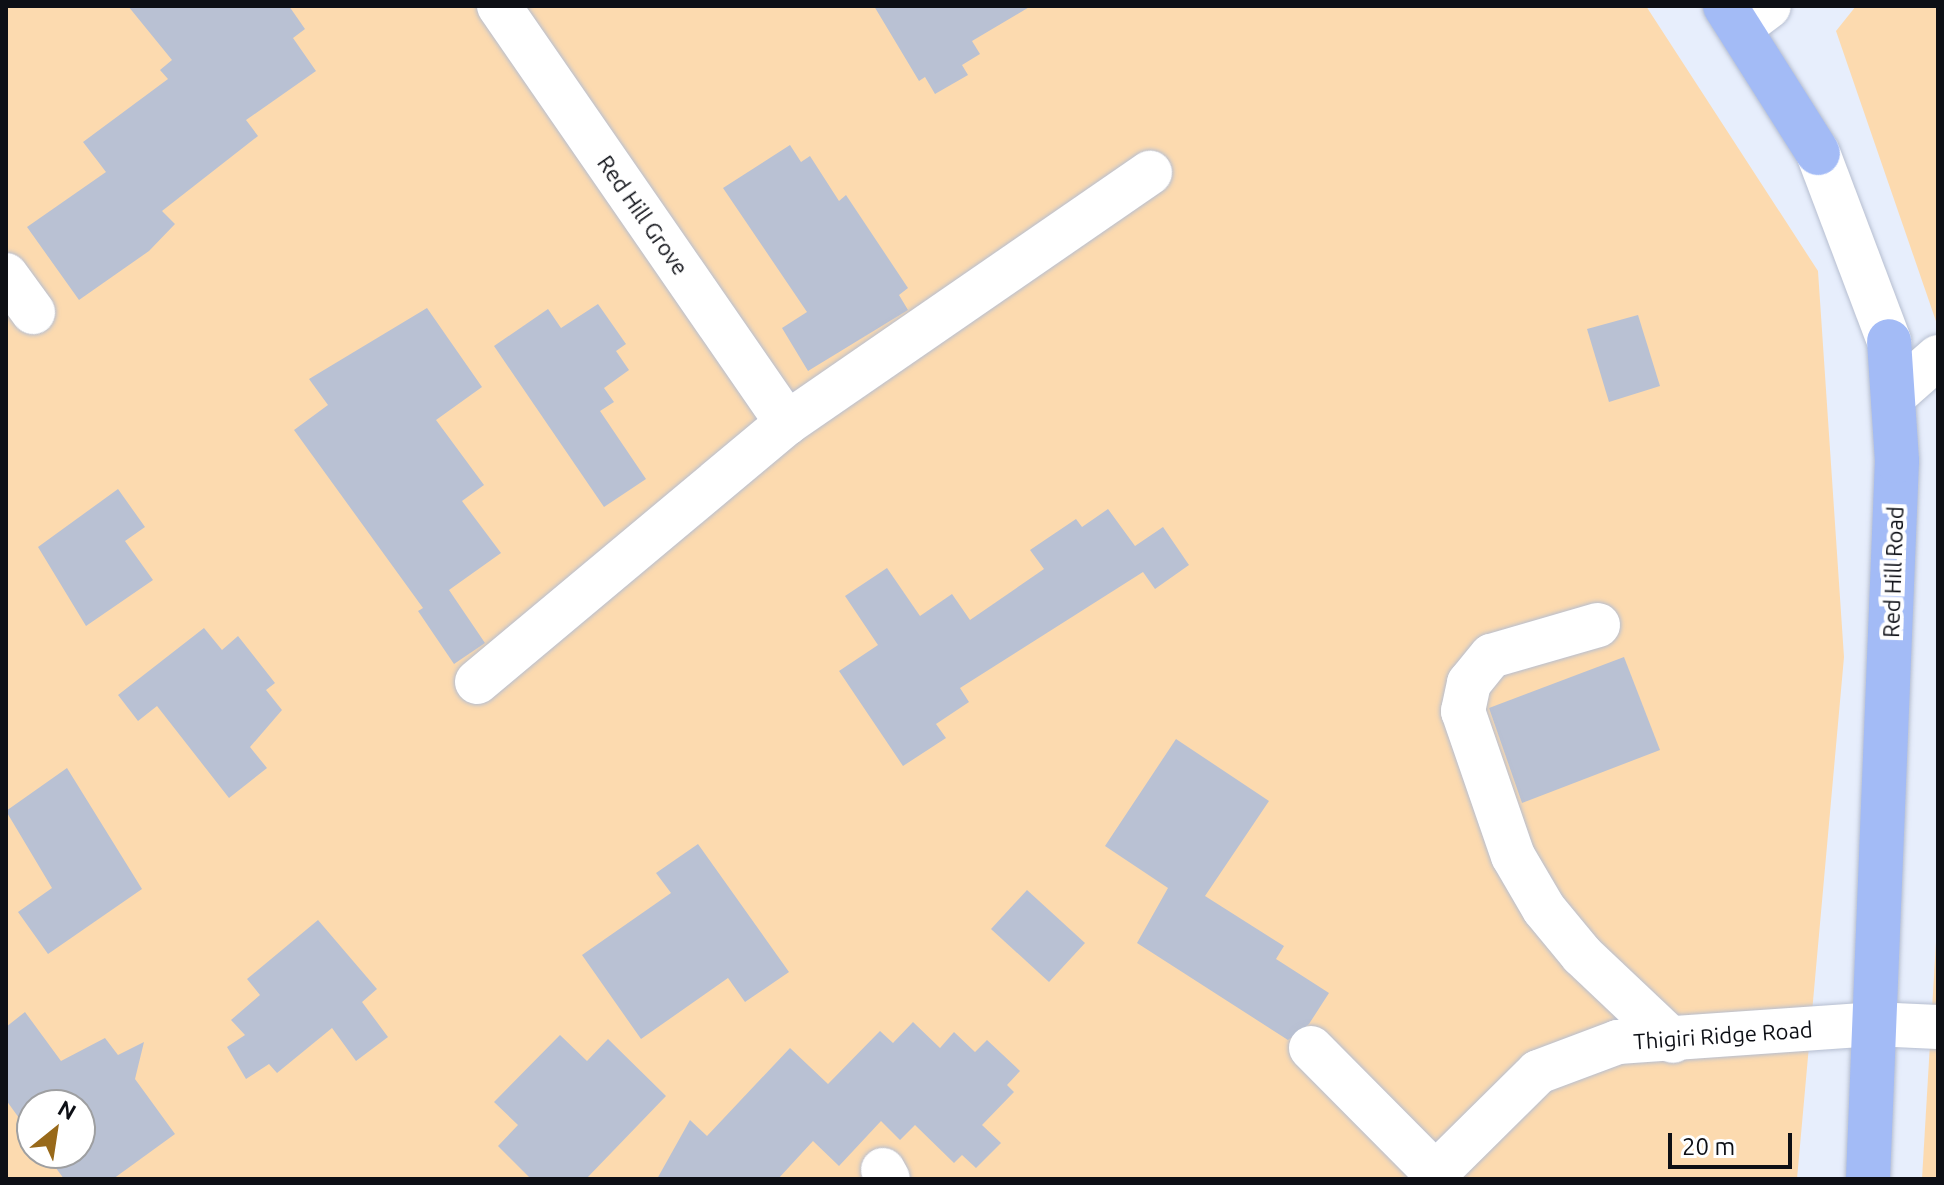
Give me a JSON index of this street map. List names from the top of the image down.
{
  "streets": {
    "main road": ["Red Hill Road"],
    "street": ["Red Hill Grove", "Thigiri Ridge Road"]
  },
  "crossings": [
    ["Red Hill Road", "Thigiri Ridge Road"]
  ],
  "scale_bar": "20 m",
  "north": "top right"
}
